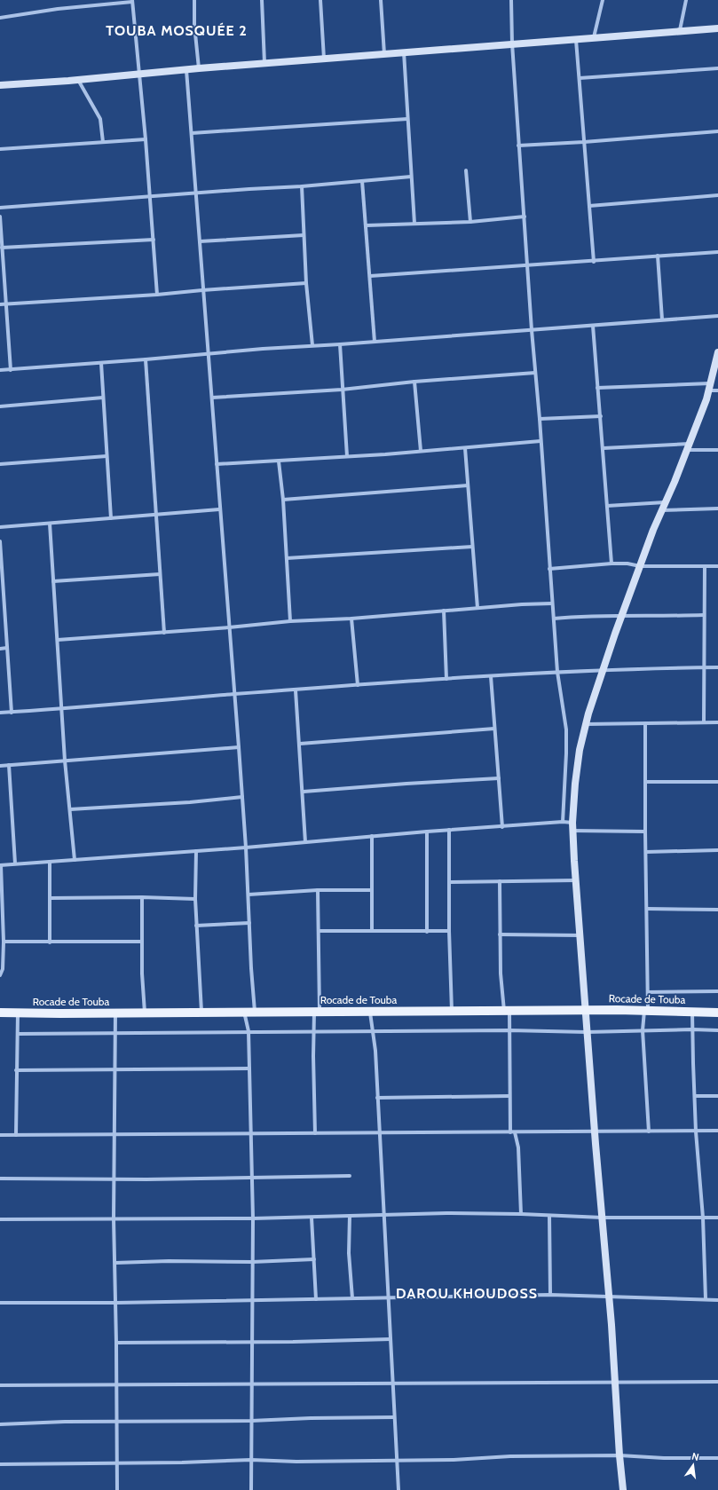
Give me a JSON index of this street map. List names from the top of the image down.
{
  "streets": {
    "main road": ["Rocade de Touba"]
  },
  "districts": ["TOUBA MOSQUÉE 2", "DAROU KHOUDOSS"],
  "north": "top"
}
